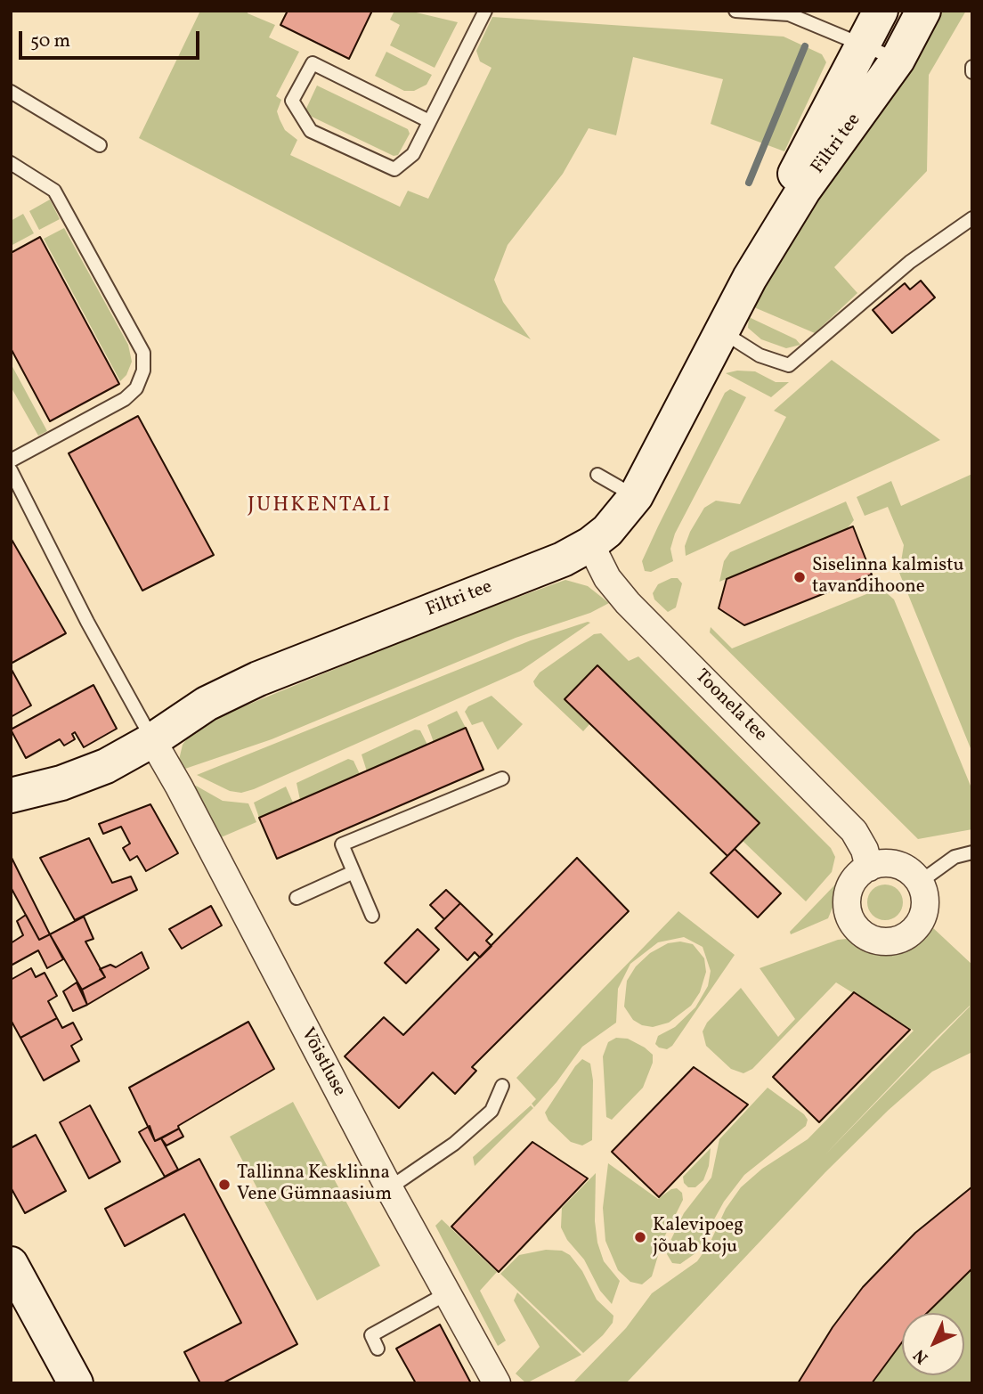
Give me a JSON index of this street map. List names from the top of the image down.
{
  "streets": {
    "street": ["Filtri tee", "Toonela tee", "Võistluse"]
  },
  "crossings": [
    ["Filtri tee", "Toonela tee"],
    ["Filtri tee", "Võistluse"]
  ],
  "districts": ["JUHKENTALI"],
  "places": ["Siselinna kalmistu tavandihoone", "Tallinna Kesklinna Vene Gümnaasium", "Kalevipoeg jõuab koju"],
  "scale_bar": "50 m",
  "north": "bottom left"
}
